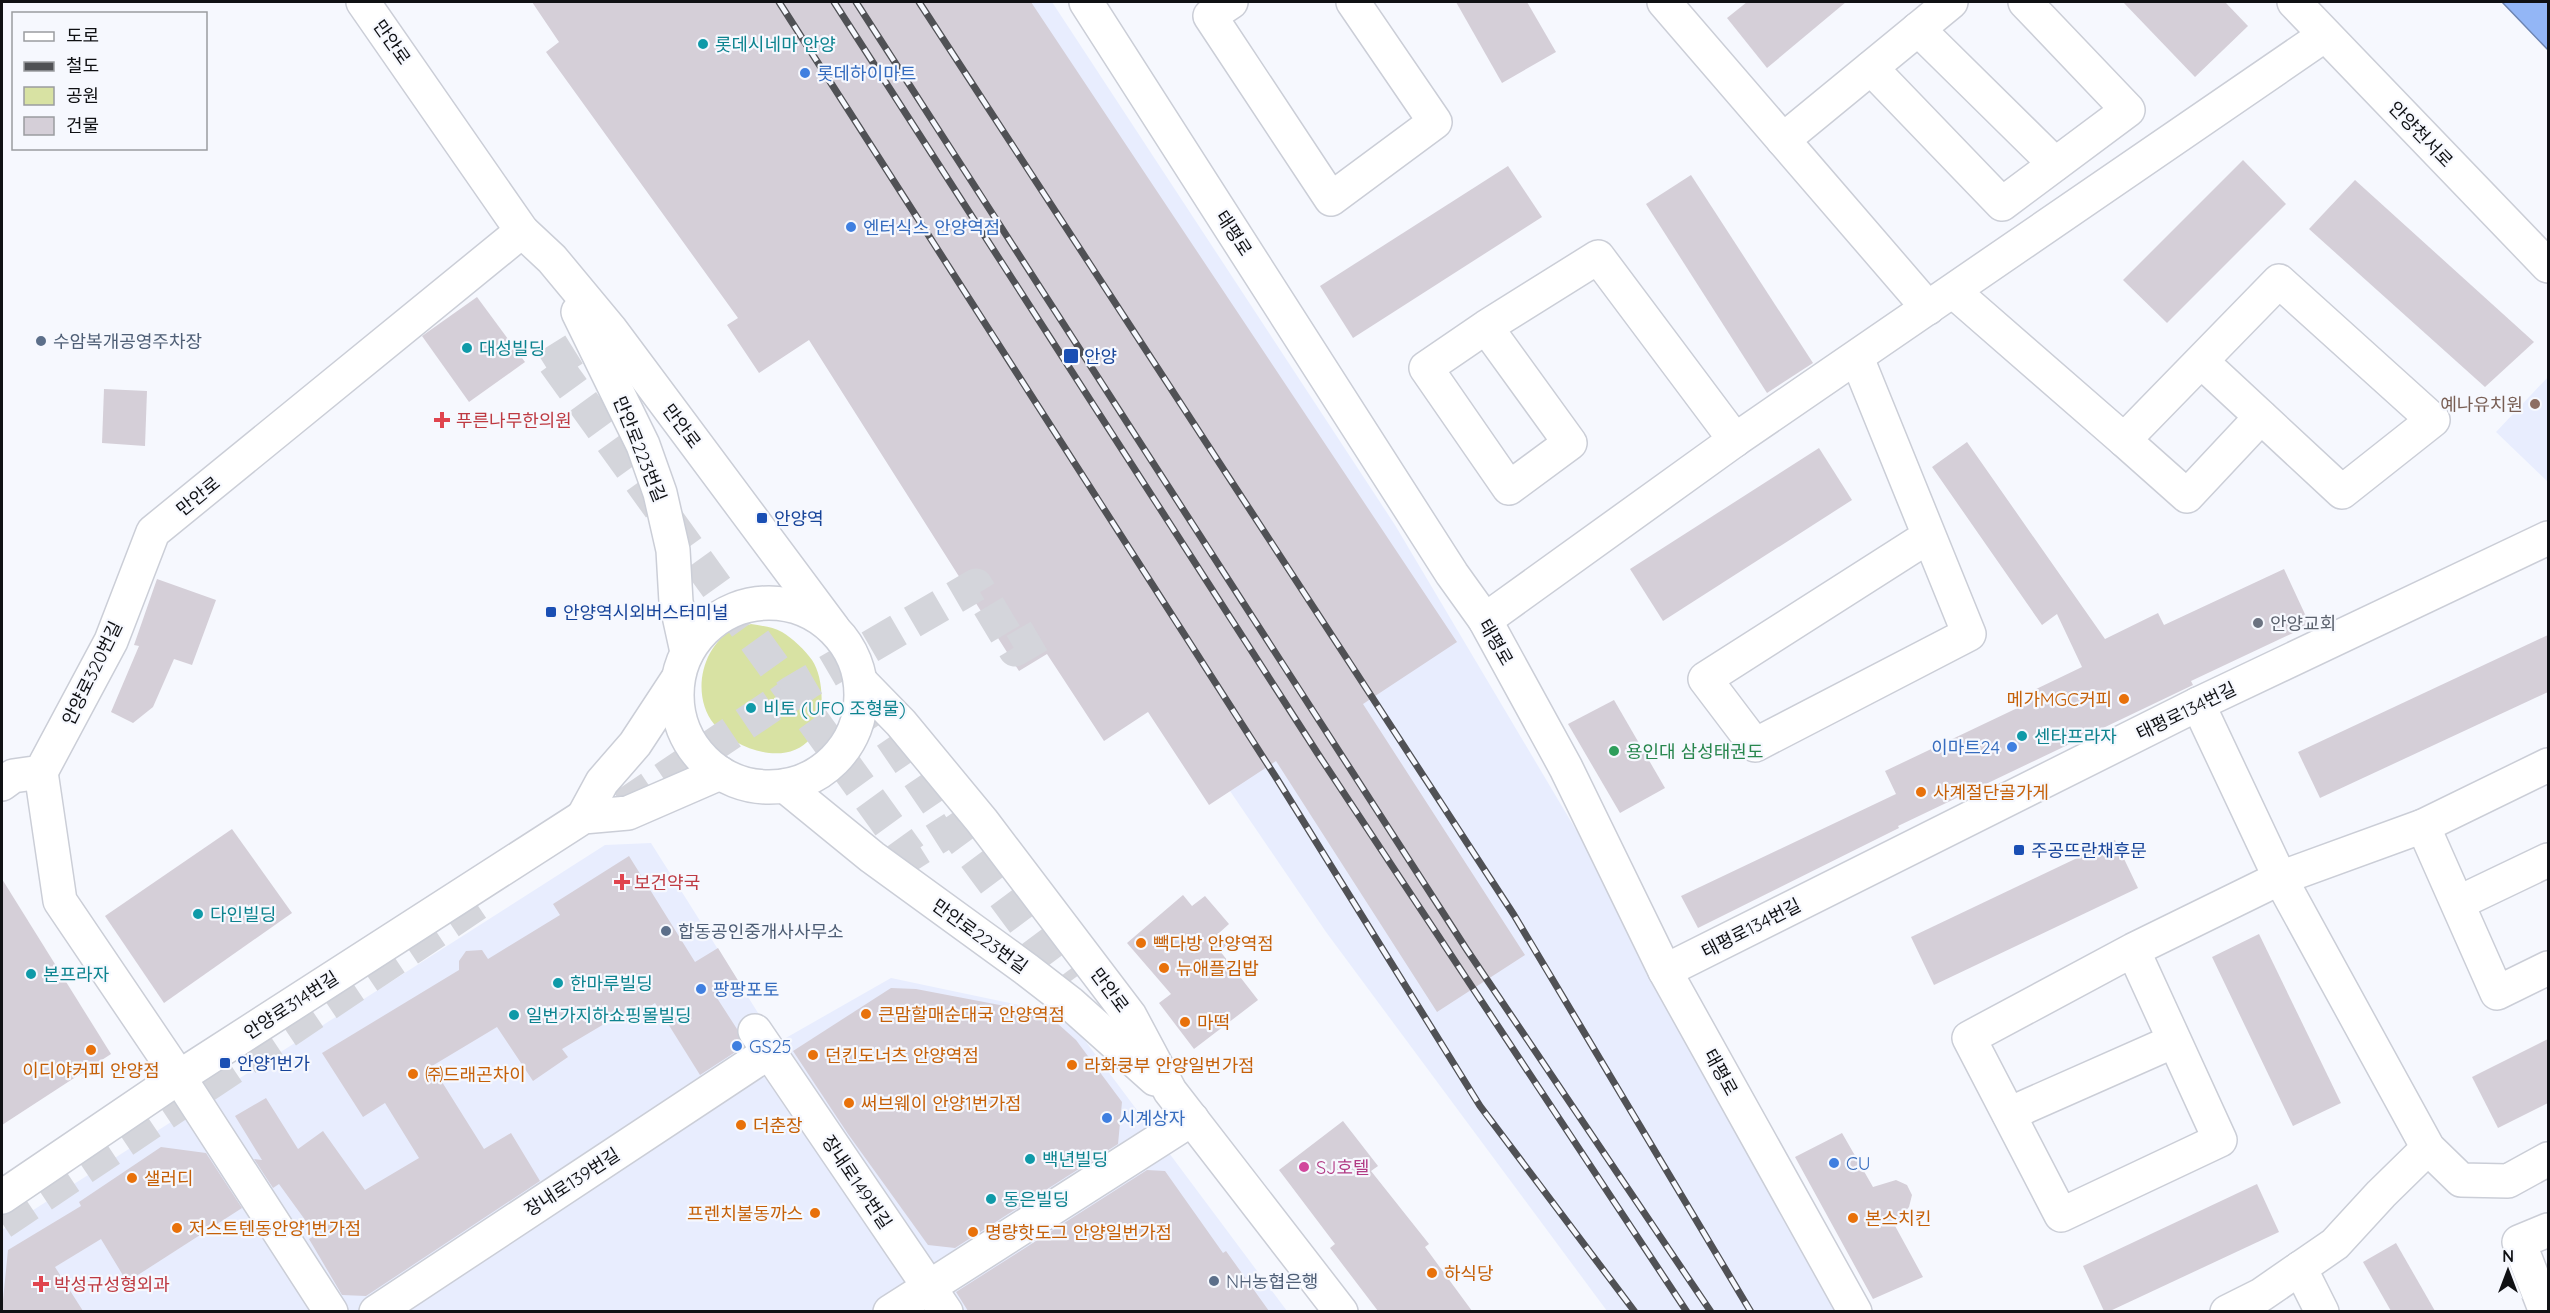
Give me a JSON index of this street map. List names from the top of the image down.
{
  "streets": {
    "street": [
      "만안로",
      "안양천서로",
      "태평로",
      "만안로223번길",
      "안양로320번길",
      "태평로134번길",
      "안양로314번길",
      "장내로139번길",
      "장내로149번길"
    ]
  },
  "crossings": [
    ["만안로", "만안로223번길"],
    ["만안로", "안양로320번길"],
    ["태평로", "태평로134번길"],
    ["장내로139번길", "장내로149번길"]
  ],
  "places": {
    "other": [
      "롯데시네마 안양",
      "롯데하이마트",
      "엔터식스 안양역점",
      "수암복개공영주차장",
      "대성빌딩",
      "예나유치원",
      "안양교회",
      "메가MGC커피",
      "비토 (UFO 조형물)",
      "센타프라자",
      "이마트24",
      "용인대 삼성태권도",
      "사계절단골가게",
      "다인빌딩",
      "합동공인중개사사무소",
      "빽다방 안양역점",
      "뉴애플김밥",
      "본프라자",
      "한마루빌딩",
      "팡팡포토",
      "큰맘할매순대국 안양역점",
      "일번가지하쇼핑몰빌딩",
      "마떡",
      "GS25",
      "이디야커피 안양점",
      "던킨도너츠 안양역점",
      "라화쿵부 안양일번가점",
      "㈜드래곤차이",
      "써브웨이 안양1번가점",
      "시계상자",
      "더춘장",
      "백년빌딩",
      "CU",
      "SJ호텔",
      "샐러디",
      "동은빌딩",
      "프렌치불동까스",
      "본스치킨",
      "저스트텐동안양1번가점",
      "명량핫도그 안양일번가점",
      "하식당",
      "NH농협은행"
    ],
    "transit": [
      "안양",
      "안양역",
      "안양역시외버스터미널",
      "주공뜨란채후문",
      "안양1번가"
    ],
    "health": ["푸른나무한의원", "보건약국", "박성규성형외과"]
  },
  "legend": [
    "도로",
    "철도",
    "공원",
    "건물"
  ],
  "north": "top"
}
